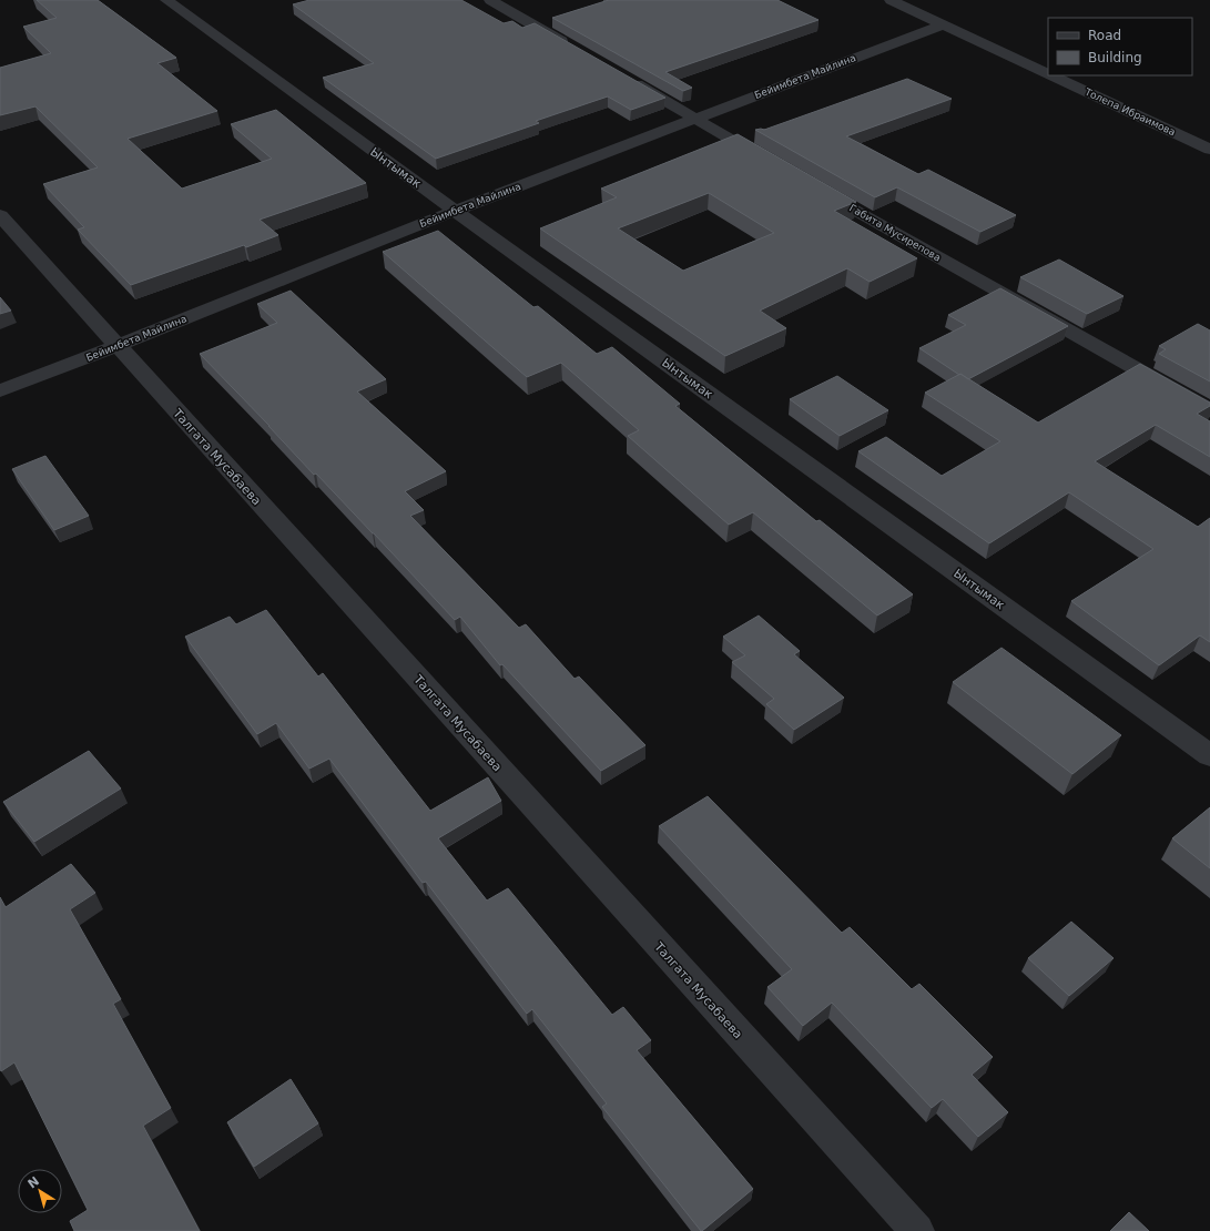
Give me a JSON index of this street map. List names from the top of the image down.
{
  "streets": {
    "street": [
      "Бейимбета Майлина",
      "Толепа Ибраимова",
      "Ынтымак",
      "Габита Мусирепова",
      "Талгата Мусабаева"
    ]
  },
  "crossings": [
    ["Бейимбета Майлина", "Толепа Ибраимова"],
    ["Бейимбета Майлина", "Ынтымак"],
    ["Бейимбета Майлина", "Талгата Мусабаева"]
  ],
  "legend": ["Road", "Building"],
  "north": "top left"
}
